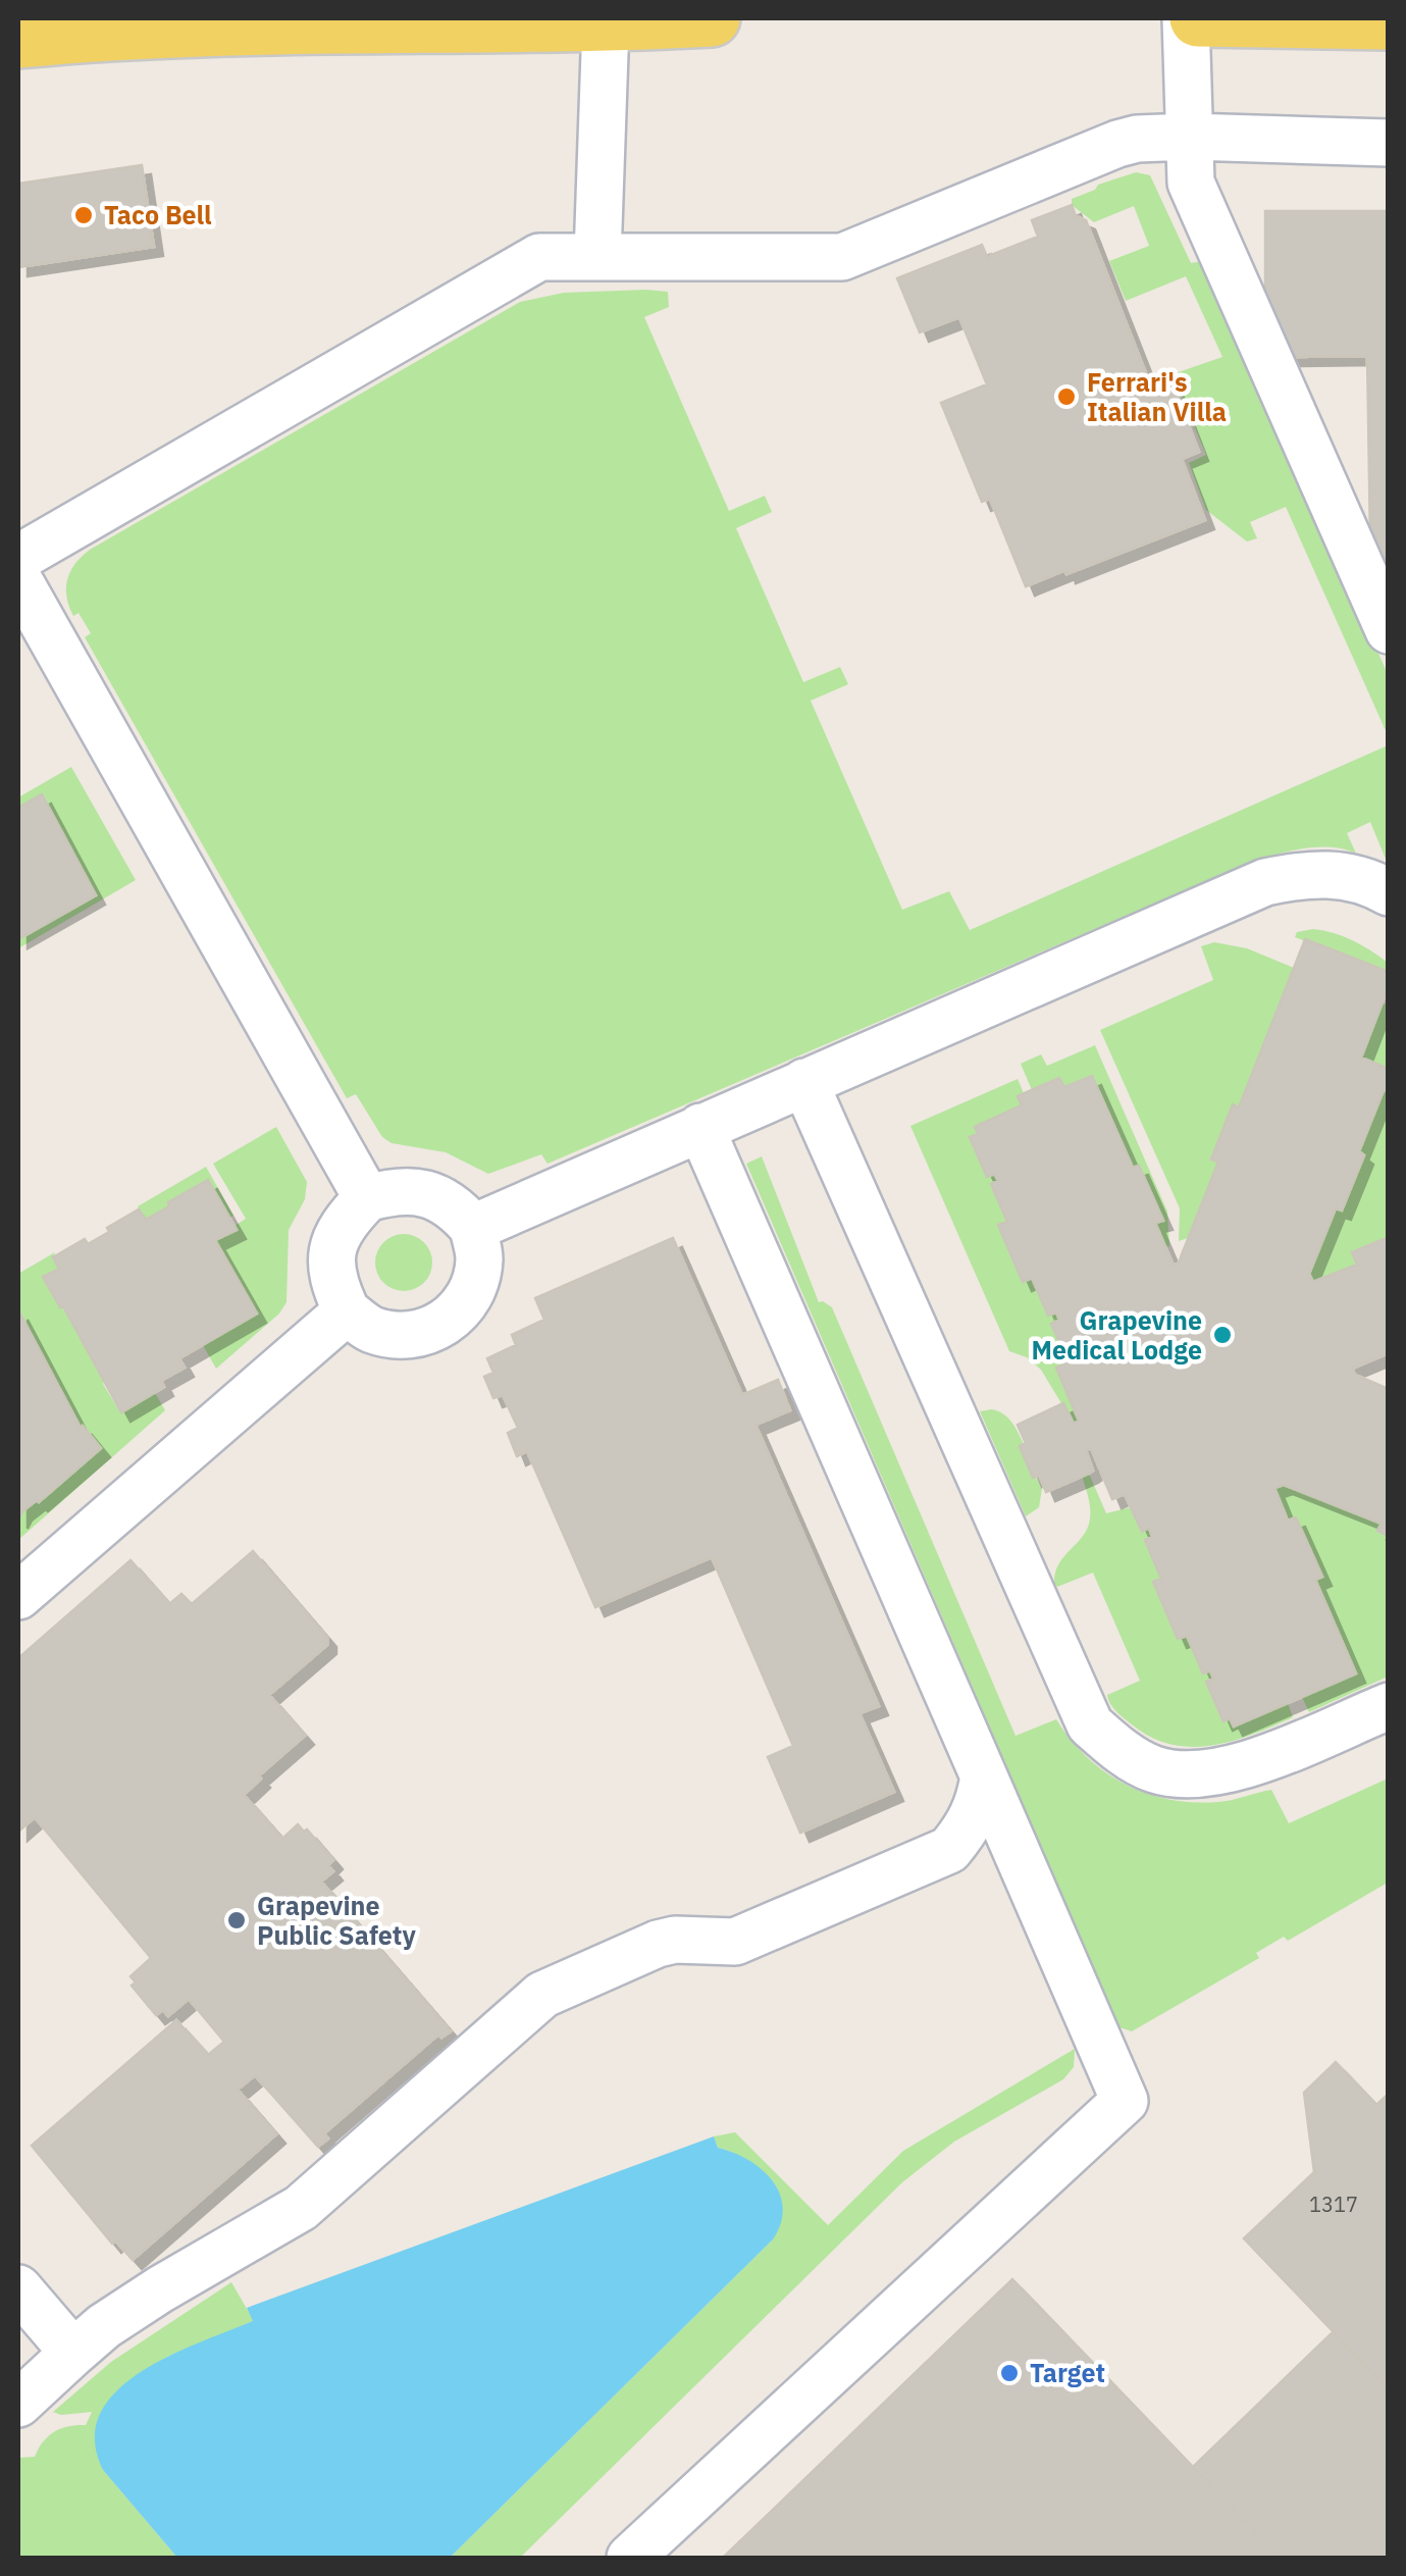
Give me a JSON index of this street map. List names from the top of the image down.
{
  "places": [
    "Taco Bell",
    "Ferrari's Italian Villa",
    "Grapevine Medical Lodge",
    "Grapevine Public Safety",
    "Target"
  ],
  "house_numbers": ["1317"]
}
